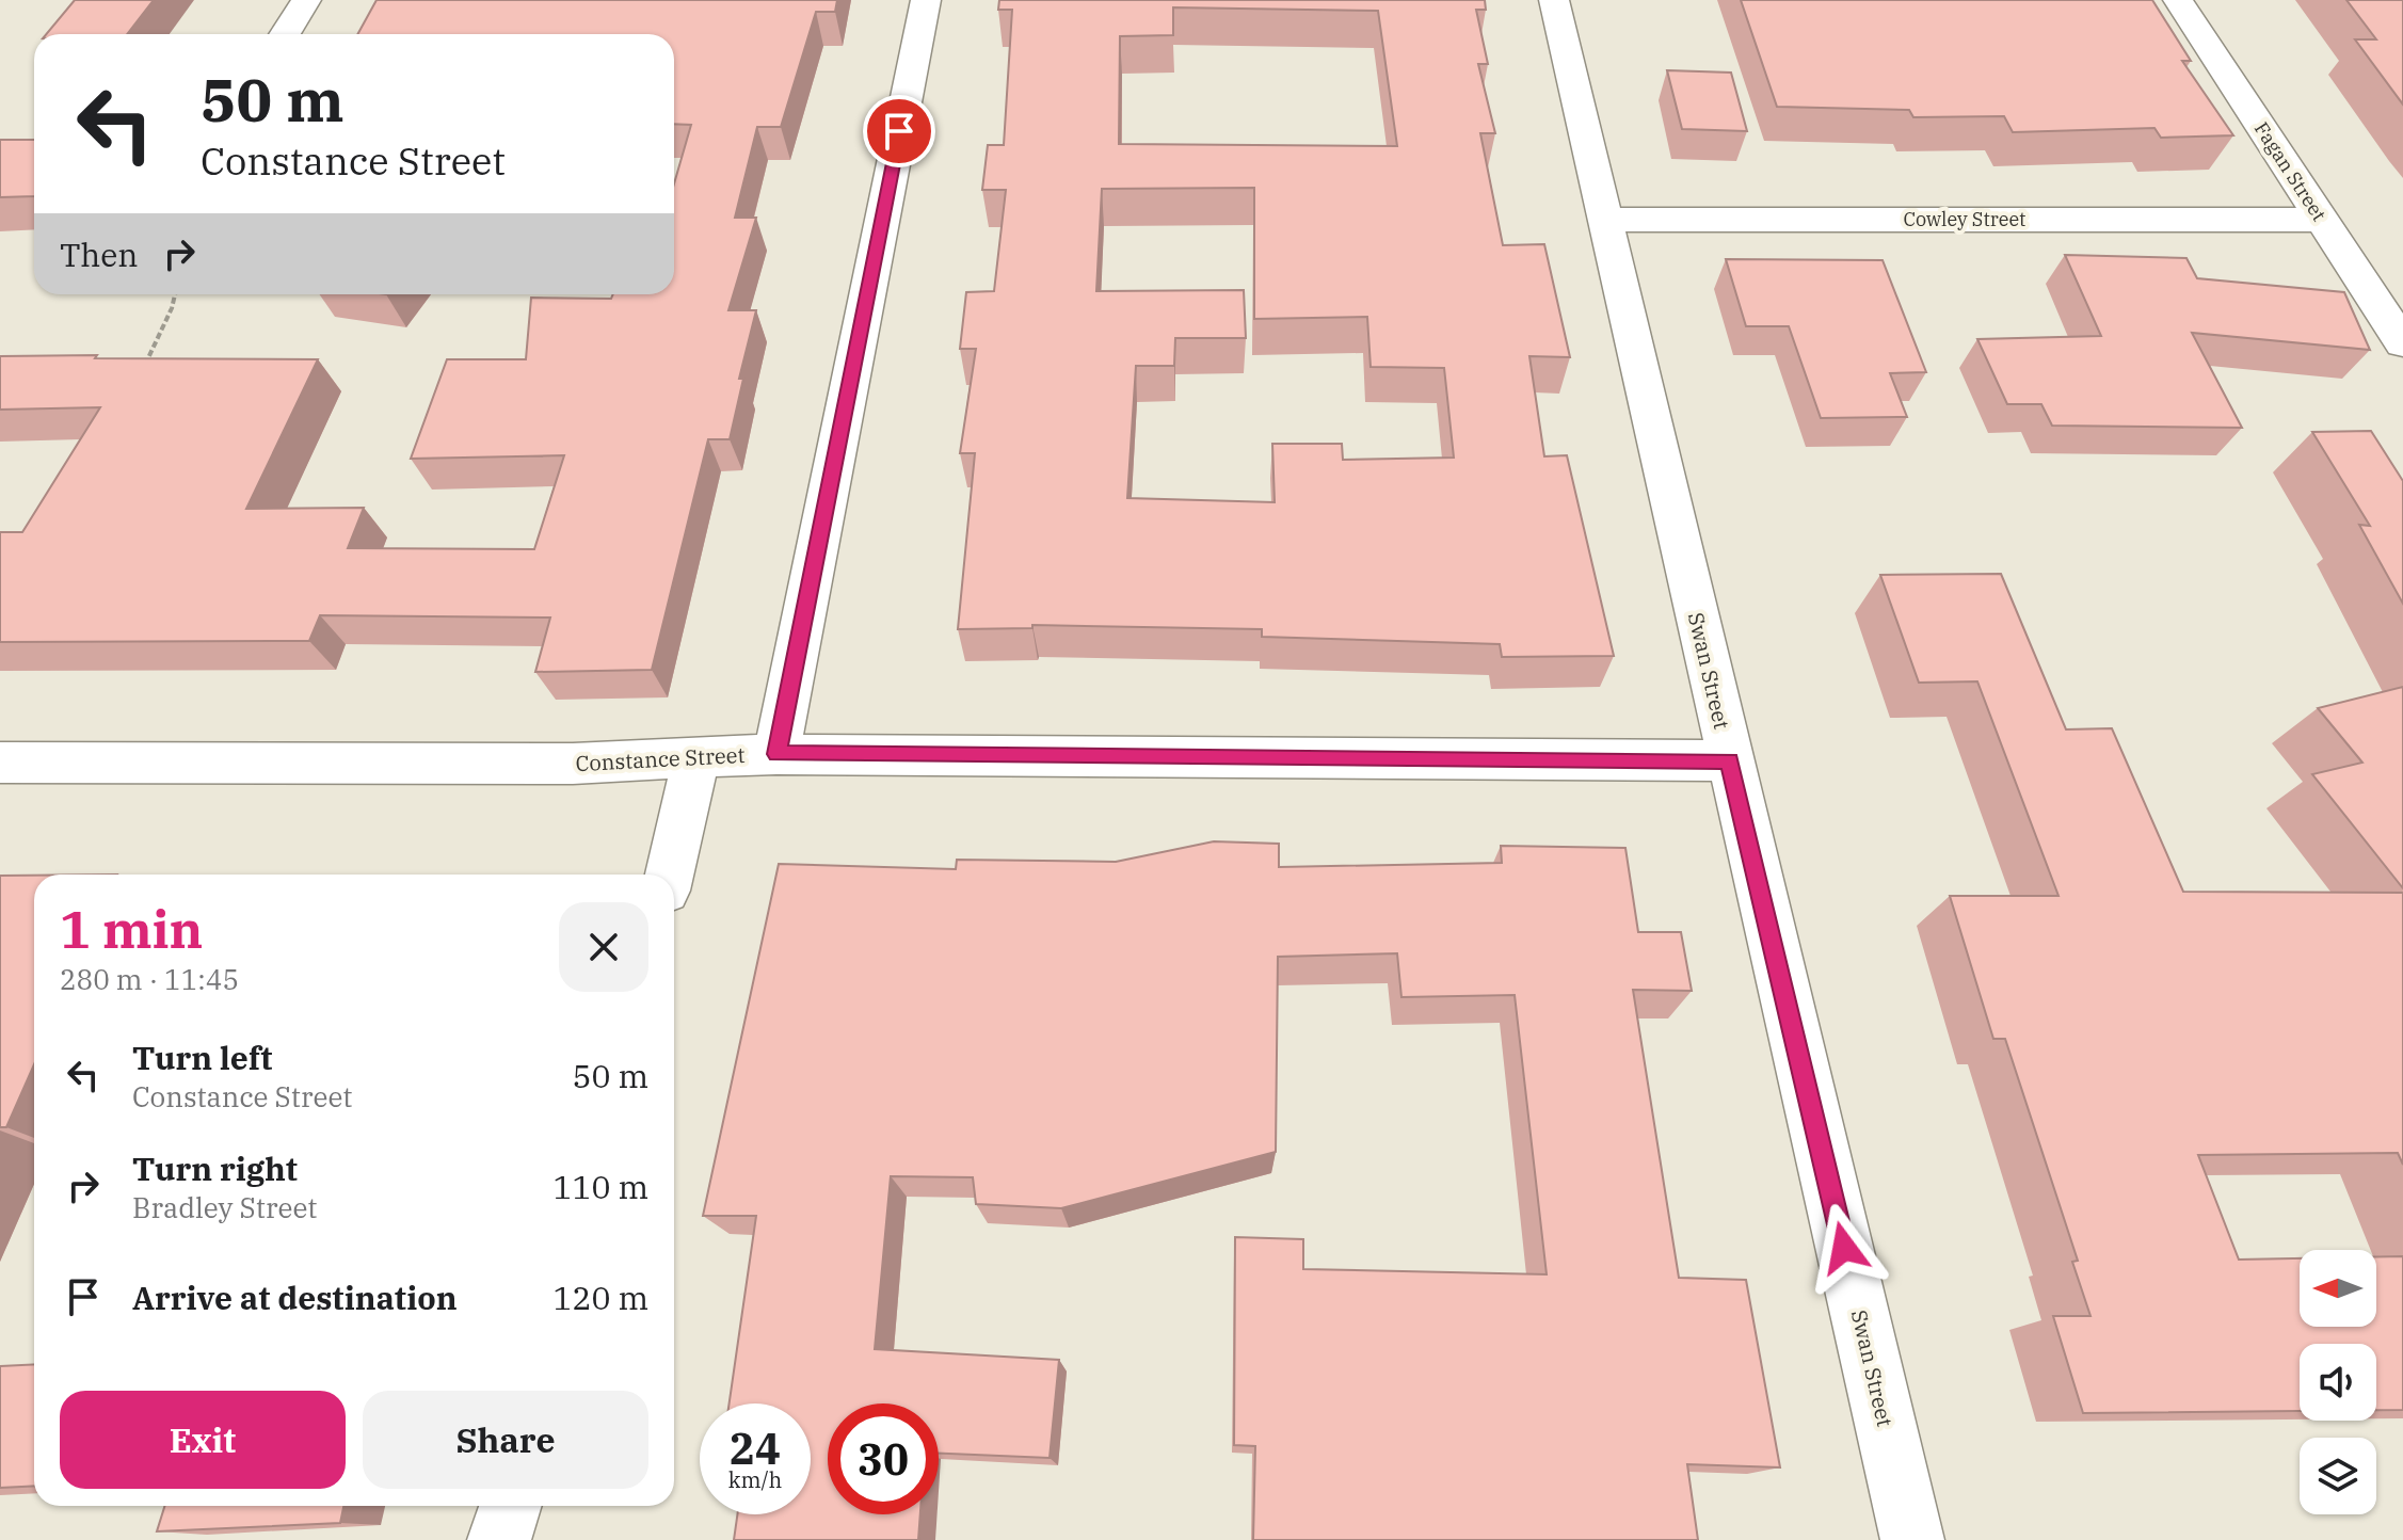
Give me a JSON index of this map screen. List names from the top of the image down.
{
  "streets": {
    "street": [
      "Fagan Street",
      "Cowley Street",
      "Swan Street",
      "Constance Street"
    ]
  },
  "crossings": [
    ["Fagan Street", "Cowley Street"],
    ["Cowley Street", "Swan Street"],
    ["Swan Street", "Constance Street"]
  ],
  "north": "left",
  "page": {
    "turn": ["50 m", "Constance Street"],
    "then": "Then",
    "heading": ["1 min", "280 m · 11:45"],
    "list": [
      {
        "name": "Turn left",
        "note": "Constance Street",
        "value": "50 m"
      },
      {
        "name": "Turn right",
        "note": "Bradley Street",
        "value": "110 m"
      },
      {
        "name": "Arrive at destination",
        "value": "120 m"
      }
    ],
    "buttons": ["Exit", "Share"],
    "speed": "24 km/h",
    "limit": "30"
  }
}
